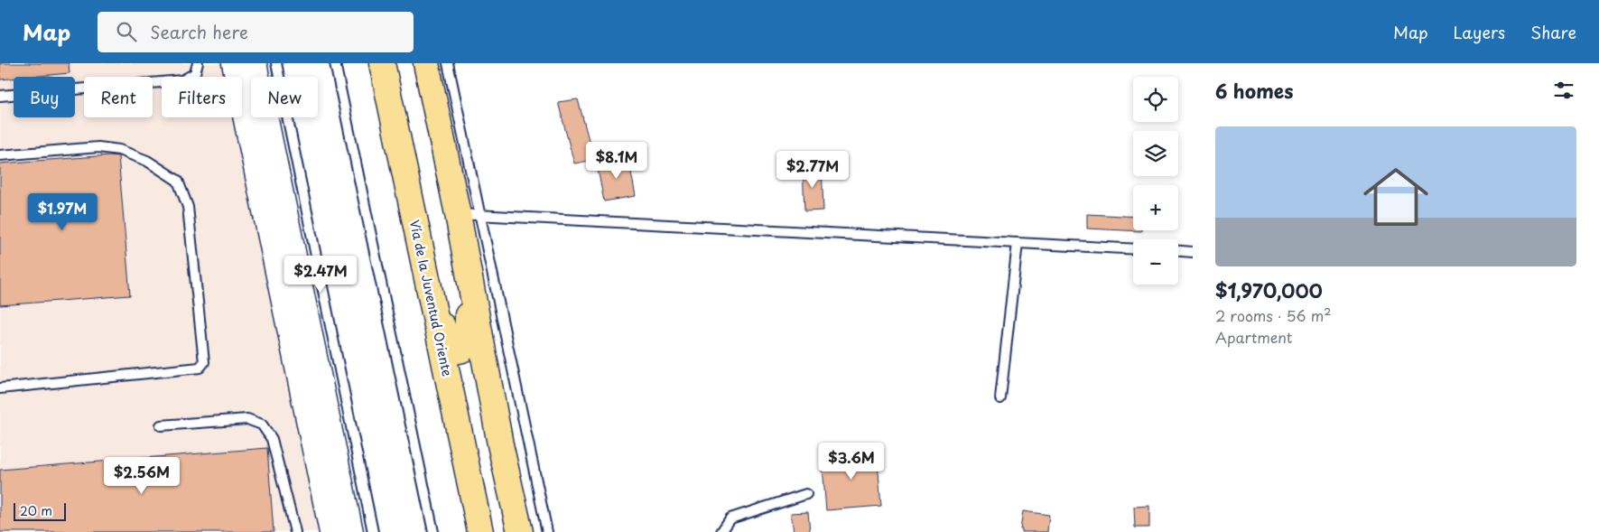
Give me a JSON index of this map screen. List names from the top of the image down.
{
  "streets": {
    "highway": ["Vía de la Juventud Oriente"]
  },
  "scale_bar": "20 m",
  "page": {
    "header": "Map",
    "search": "Search here",
    "nav": ["Map", "Layers", "Share"],
    "heading": "6 homes",
    "map_buttons": ["+", "−"],
    "chip": [
      "Buy",
      "Rent",
      "Filters",
      "New"
    ],
    "list": [
      {
        "name": "$1,970,000",
        "note": "2 rooms · 56 m² · Apartment"
      }
    ],
    "price": [
      "$8.1M",
      "$2.77M",
      "$1.97M",
      "$2.47M",
      "$3.6M",
      "$2.56M"
    ],
    "scale": "20 m"
  }
}
